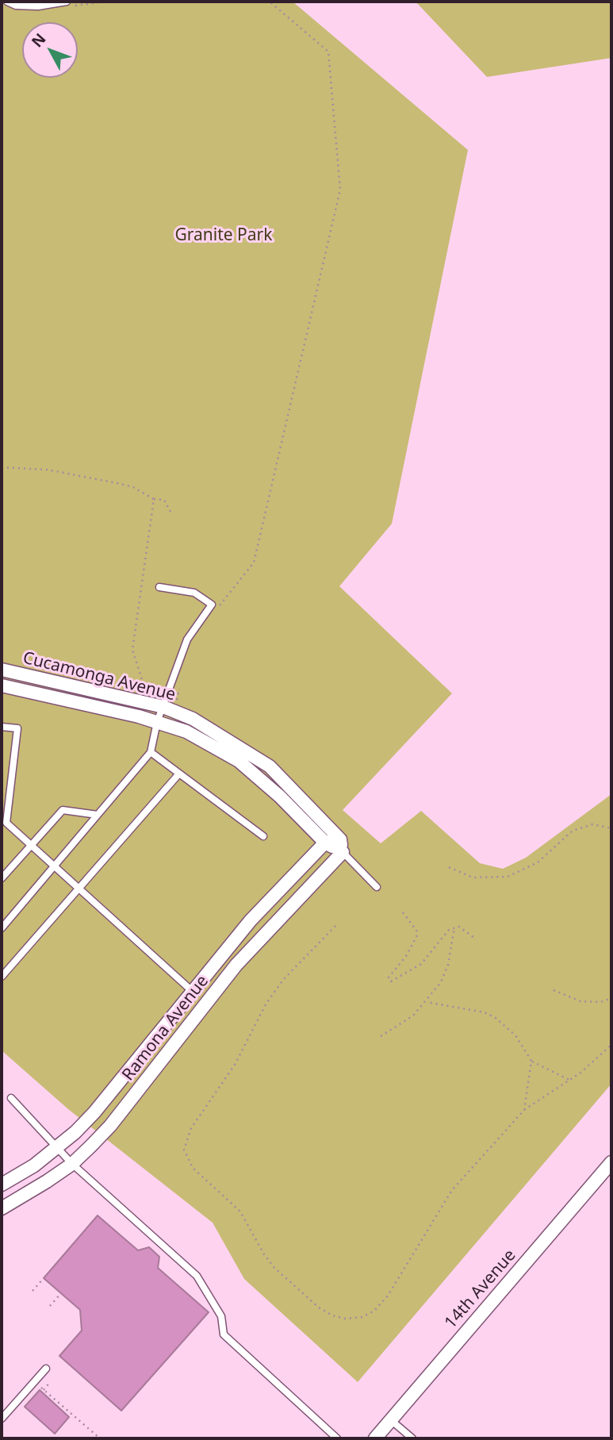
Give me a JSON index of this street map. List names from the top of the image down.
{
  "streets": {
    "street": ["Cucamonga Avenue", "Ramona Avenue", "14th Avenue"]
  },
  "crossings": [
    ["Cucamonga Avenue", "Ramona Avenue"]
  ],
  "parks": ["Granite Park"],
  "north": "top left"
}
